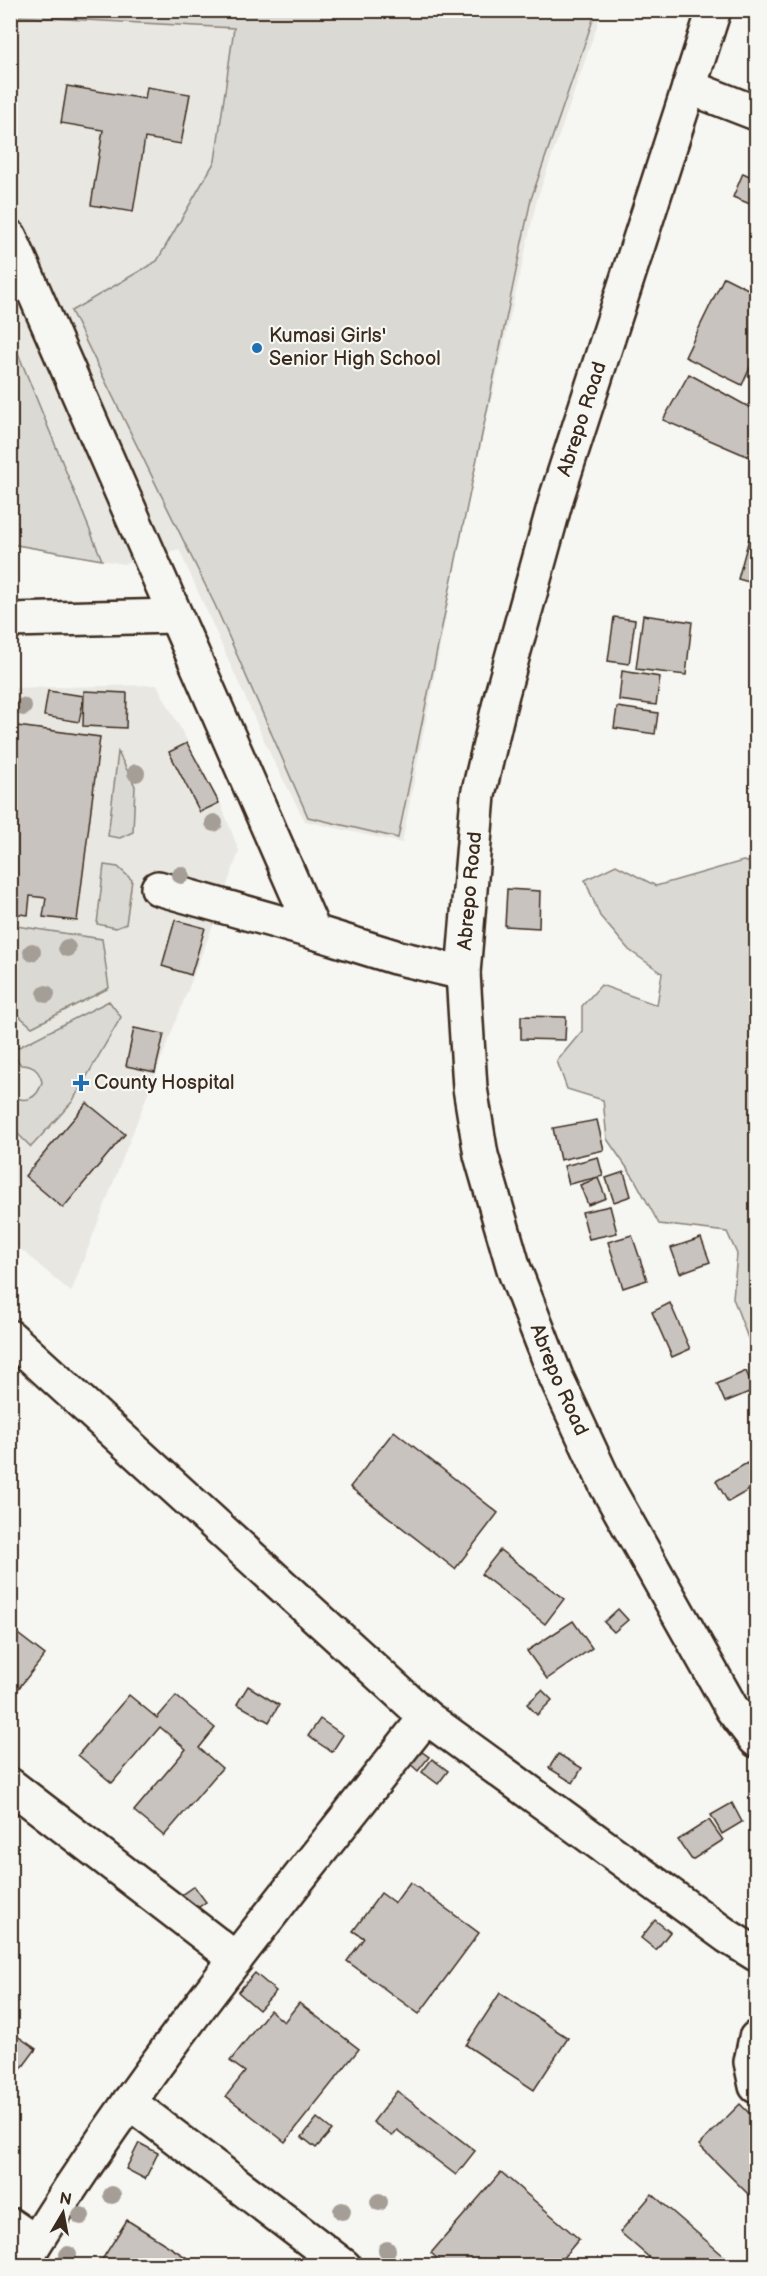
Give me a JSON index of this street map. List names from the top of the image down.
{
  "streets": {
    "street": ["Abrepo Road"]
  },
  "places": {
    "other": ["Kumasi Girls' Senior High School"],
    "health": ["County Hospital"]
  },
  "north": "top"
}
